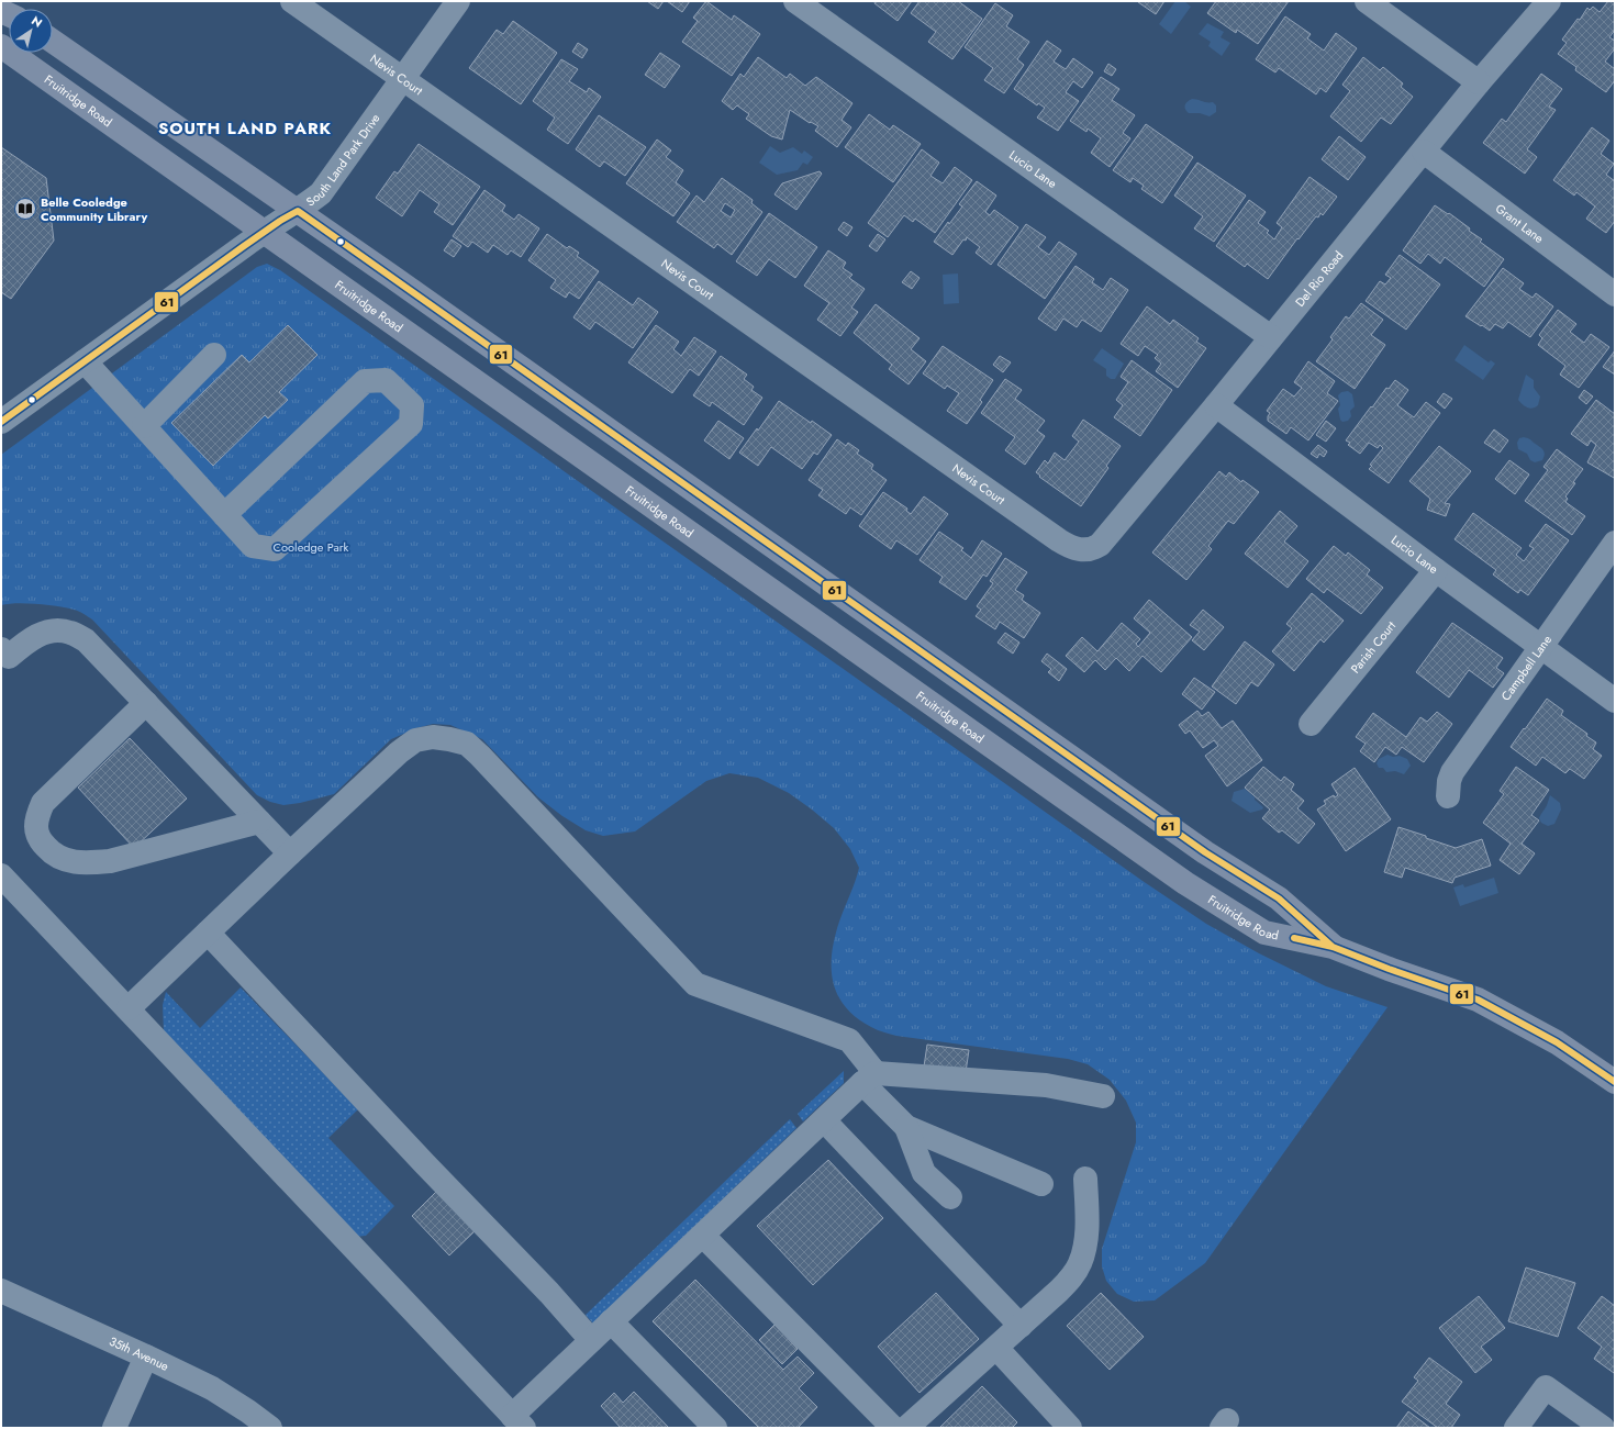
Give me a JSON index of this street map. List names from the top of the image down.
{
  "streets": {
    "main road": ["Fruitridge Road"],
    "street": [
      "Nevis Court",
      "South Land Park Drive",
      "Lucio Lane",
      "Grant Lane",
      "Del Rio Road",
      "Parish Court",
      "Campbell Lane",
      "35th Avenue"
    ]
  },
  "crossings": [
    ["Nevis Court", "South Land Park Drive"],
    ["Nevis Court", "Del Rio Road"],
    ["Fruitridge Road", "South Land Park Drive"],
    ["Lucio Lane", "Del Rio Road"],
    ["Lucio Lane", "Parish Court"],
    ["Lucio Lane", "Campbell Lane"],
    ["Grant Lane", "Del Rio Road"]
  ],
  "districts": ["SOUTH LAND PARK"],
  "parks": ["Cooledge Park"],
  "places": {
    "library": ["Belle Cooledge Community Library"]
  },
  "lines": ["transit line 61"],
  "north": "top right"
}
